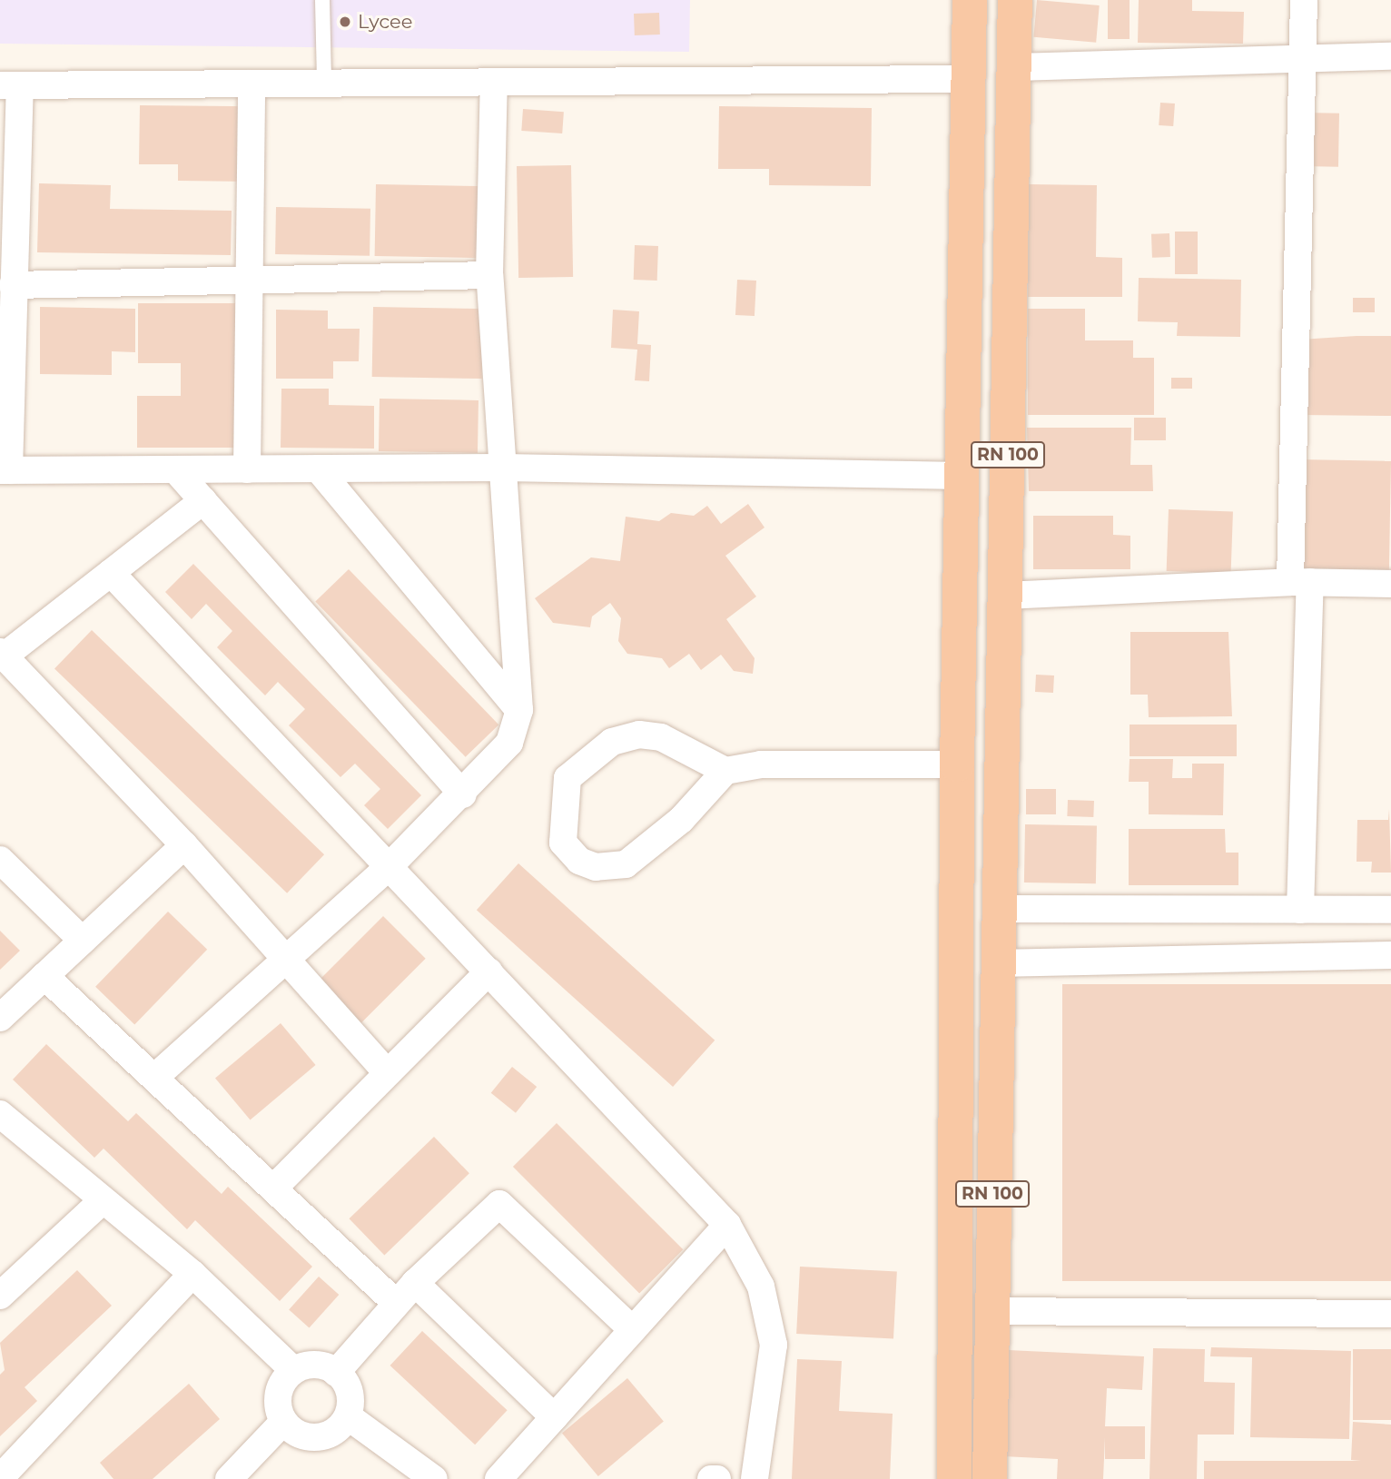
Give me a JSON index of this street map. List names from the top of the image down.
{
  "streets": {
    "highway": ["RN 100"]
  },
  "places": ["Lycee"]
}
